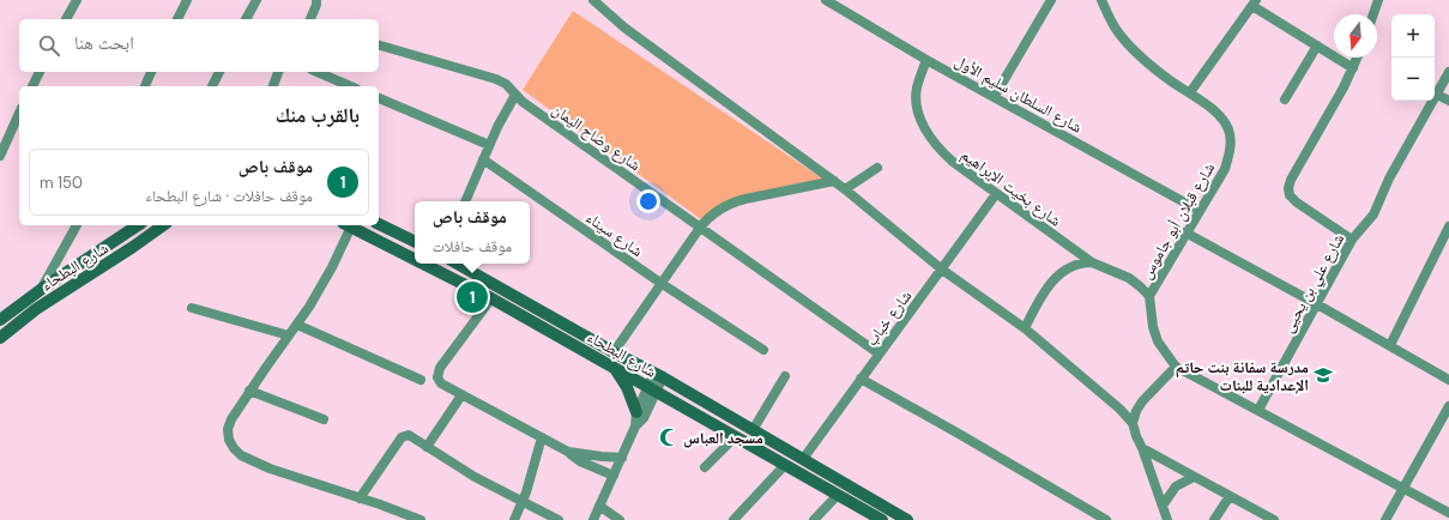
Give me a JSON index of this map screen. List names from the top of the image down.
{
  "streets": {
    "street": [
      "شارع السلطان سليم الأول",
      "شارع وضاح اليمان",
      "شارع بخيت الإبراهيم",
      "شارع قبلان أبو جاموس",
      "شارع سيناء",
      "شارع البطحاء",
      "شارع علي بن يحيى",
      "شارع خباب"
    ]
  },
  "crossings": [
    ["شارع السلطان سليم الأول", "شارع بخيت الإبراهيم"],
    ["شارع السلطان سليم الأول", "شارع قبلان أبو جاموس"],
    ["شارع وضاح اليمان", "شارع خباب"],
    ["شارع بخيت الإبراهيم", "شارع قبلان أبو جاموس"],
    ["شارع بخيت الإبراهيم", "شارع خباب"],
    ["شارع قبلان أبو جاموس", "شارع علي بن يحيى"],
    ["شارع البطحاء", "شارع خباب"]
  ],
  "places": {
    "school or university": ["مدرسة سفانة بنت حاتم الإعدادية للبنات"],
    "mosque": ["مسجد العباس"]
  },
  "north": "bottom",
  "page": {
    "map_buttons": ["+", "−"],
    "search": "ابحث هنا",
    "heading": "بالقرب منك",
    "list": [
      {
        "mark": "1",
        "name": "موقف باص",
        "note": "موقف حافلات · شارع البطحاء",
        "value": "150 m"
      }
    ],
    "popup": ["موقف باص", "موقف حافلات"],
    "pins": "1"
  }
}
